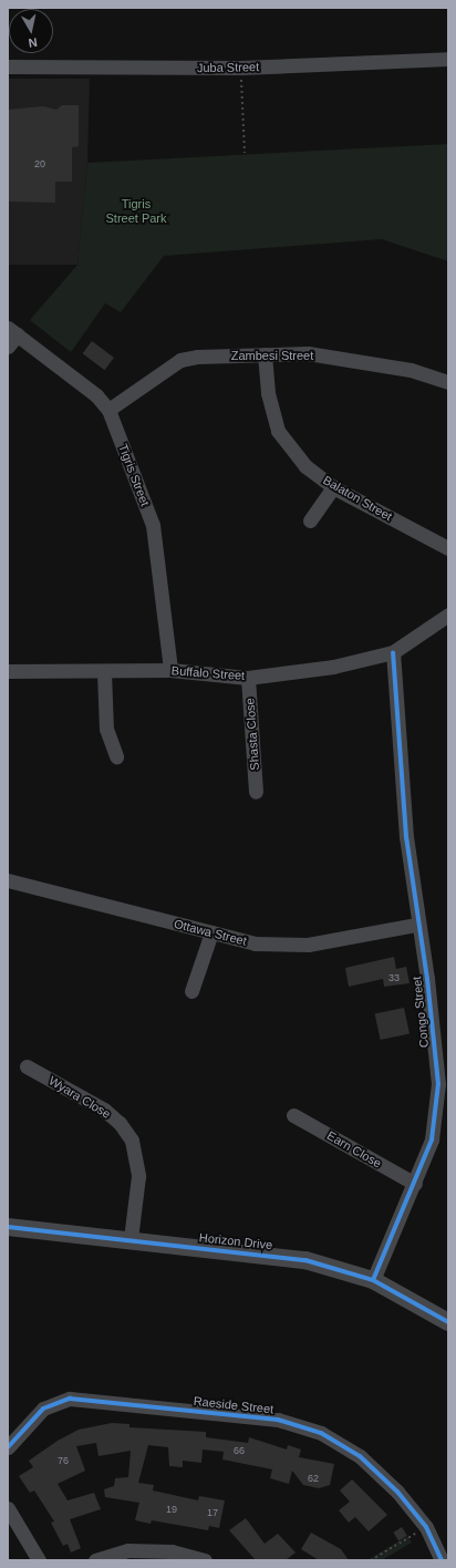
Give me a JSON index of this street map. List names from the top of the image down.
{
  "streets": {
    "street": [
      "Juba Street",
      "Zambesi Street",
      "Tigris Street",
      "Balaton Street",
      "Buffalo Street",
      "Shasta Close",
      "Ottawa Street",
      "Congo Street",
      "Wyara Close",
      "Earn Close",
      "Horizon Drive",
      "Raeside Street"
    ]
  },
  "crossings": [
    ["Zambesi Street", "Tigris Street"],
    ["Zambesi Street", "Balaton Street"],
    ["Tigris Street", "Buffalo Street"],
    ["Buffalo Street", "Shasta Close"],
    ["Buffalo Street", "Congo Street"],
    ["Ottawa Street", "Congo Street"],
    ["Congo Street", "Earn Close"],
    ["Congo Street", "Horizon Drive"],
    ["Wyara Close", "Horizon Drive"]
  ],
  "parks": ["Tigris Street Park"],
  "house_numbers": [
    "20",
    "33",
    "66",
    "76",
    "62",
    "19",
    "17"
  ],
  "north": "bottom"
}
